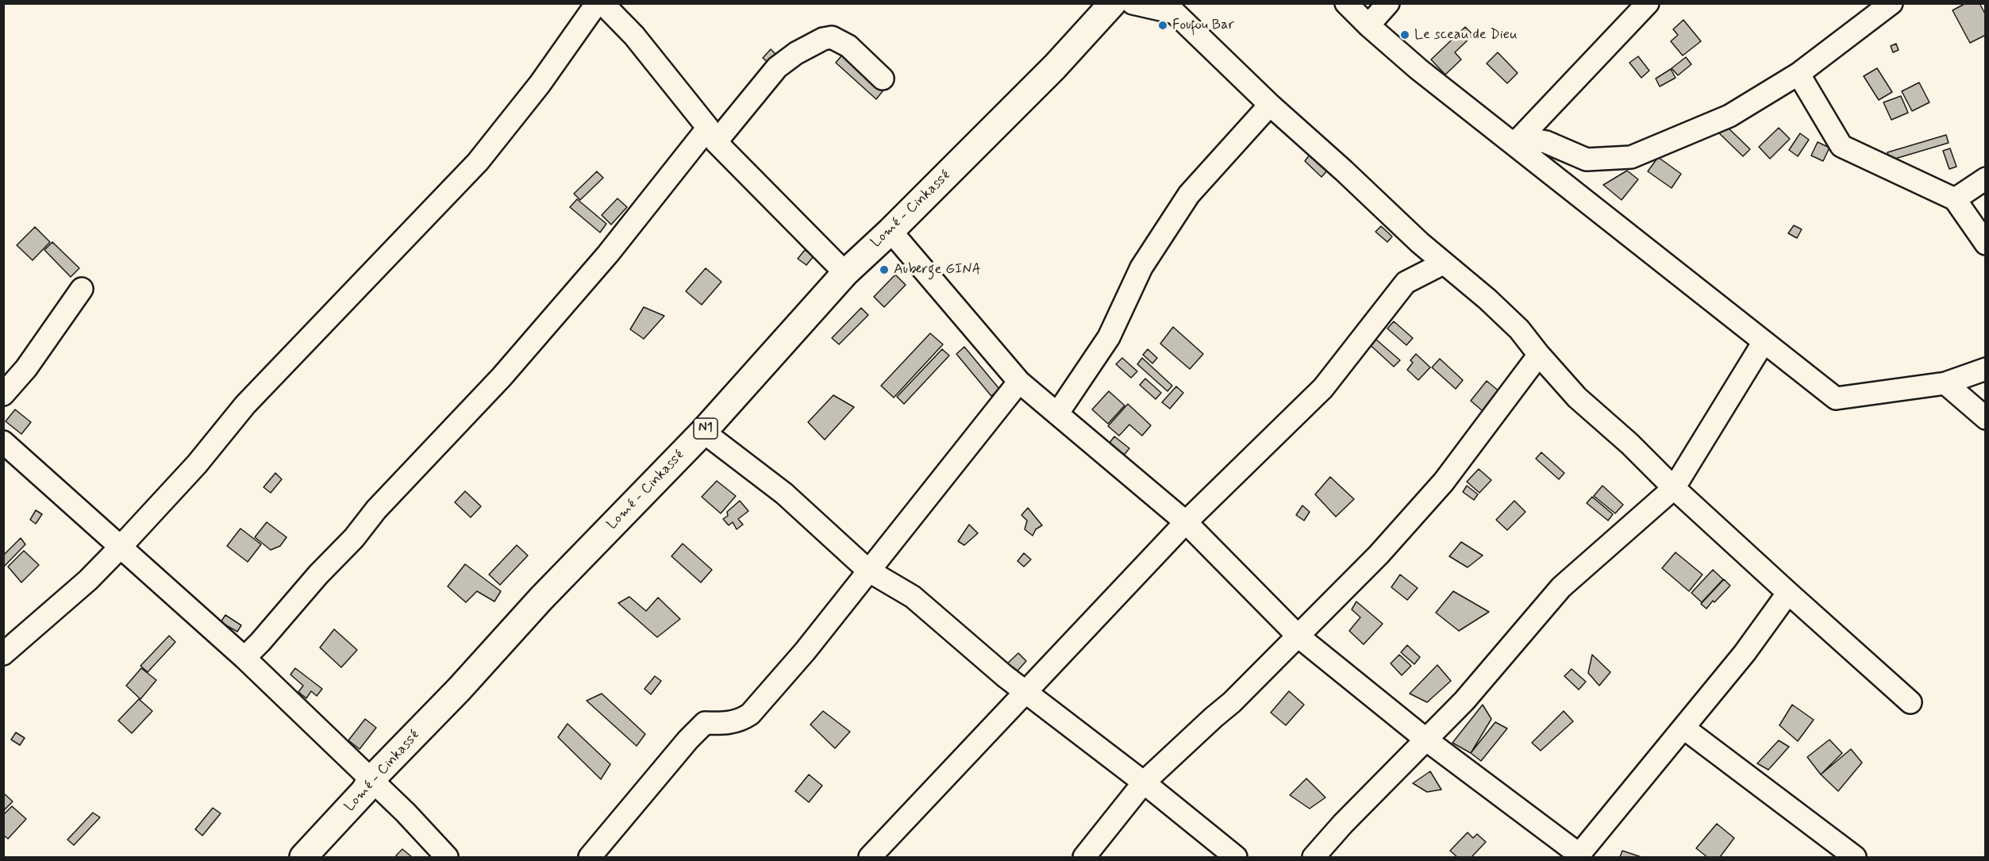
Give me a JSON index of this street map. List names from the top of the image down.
{
  "streets": {
    "highway": ["Lomé - Cinkassé", "N1"]
  },
  "places": ["Foufou Bar", "Le sceau de Dieu", "Auberge GINA"]
}
